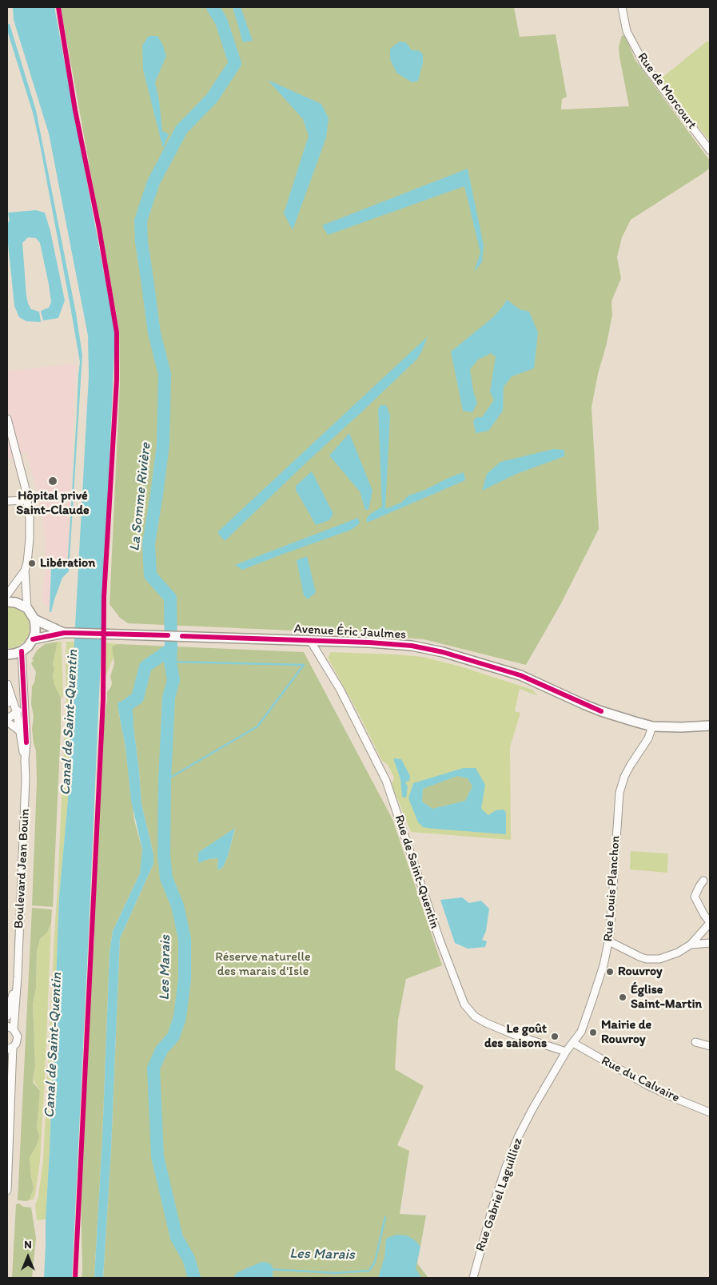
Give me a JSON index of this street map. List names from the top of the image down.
{
  "streets": {
    "main road": ["Avenue Éric Jaulmes"],
    "street": [
      "Rue de Morcourt",
      "Boulevard Jean Bouin",
      "Rue de Saint-Quentin",
      "Rue Louis Planchon",
      "Rue du Calvaire",
      "Rue Gabriel Laguilliez"
    ]
  },
  "crossings": [
    ["Avenue Éric Jaulmes", "Rue de Saint-Quentin"],
    ["Avenue Éric Jaulmes", "Rue Louis Planchon"],
    ["Rue de Saint-Quentin", "Rue Louis Planchon"],
    ["Rue de Saint-Quentin", "Rue Gabriel Laguilliez"],
    ["Rue Louis Planchon", "Rue du Calvaire"],
    ["Rue Louis Planchon", "Rue Gabriel Laguilliez"]
  ],
  "water": ["La Somme Rivière", "Canal de Saint-Quentin", "Les Marais"],
  "parks": ["Réserve naturelle des marais d'Isle"],
  "places": [
    "Hôpital privé Saint-Claude",
    "Libération",
    "Rouvroy",
    "Église Saint-Martin",
    "Mairie de Rouvroy",
    "Le goût des saisons"
  ],
  "north": "top"
}
